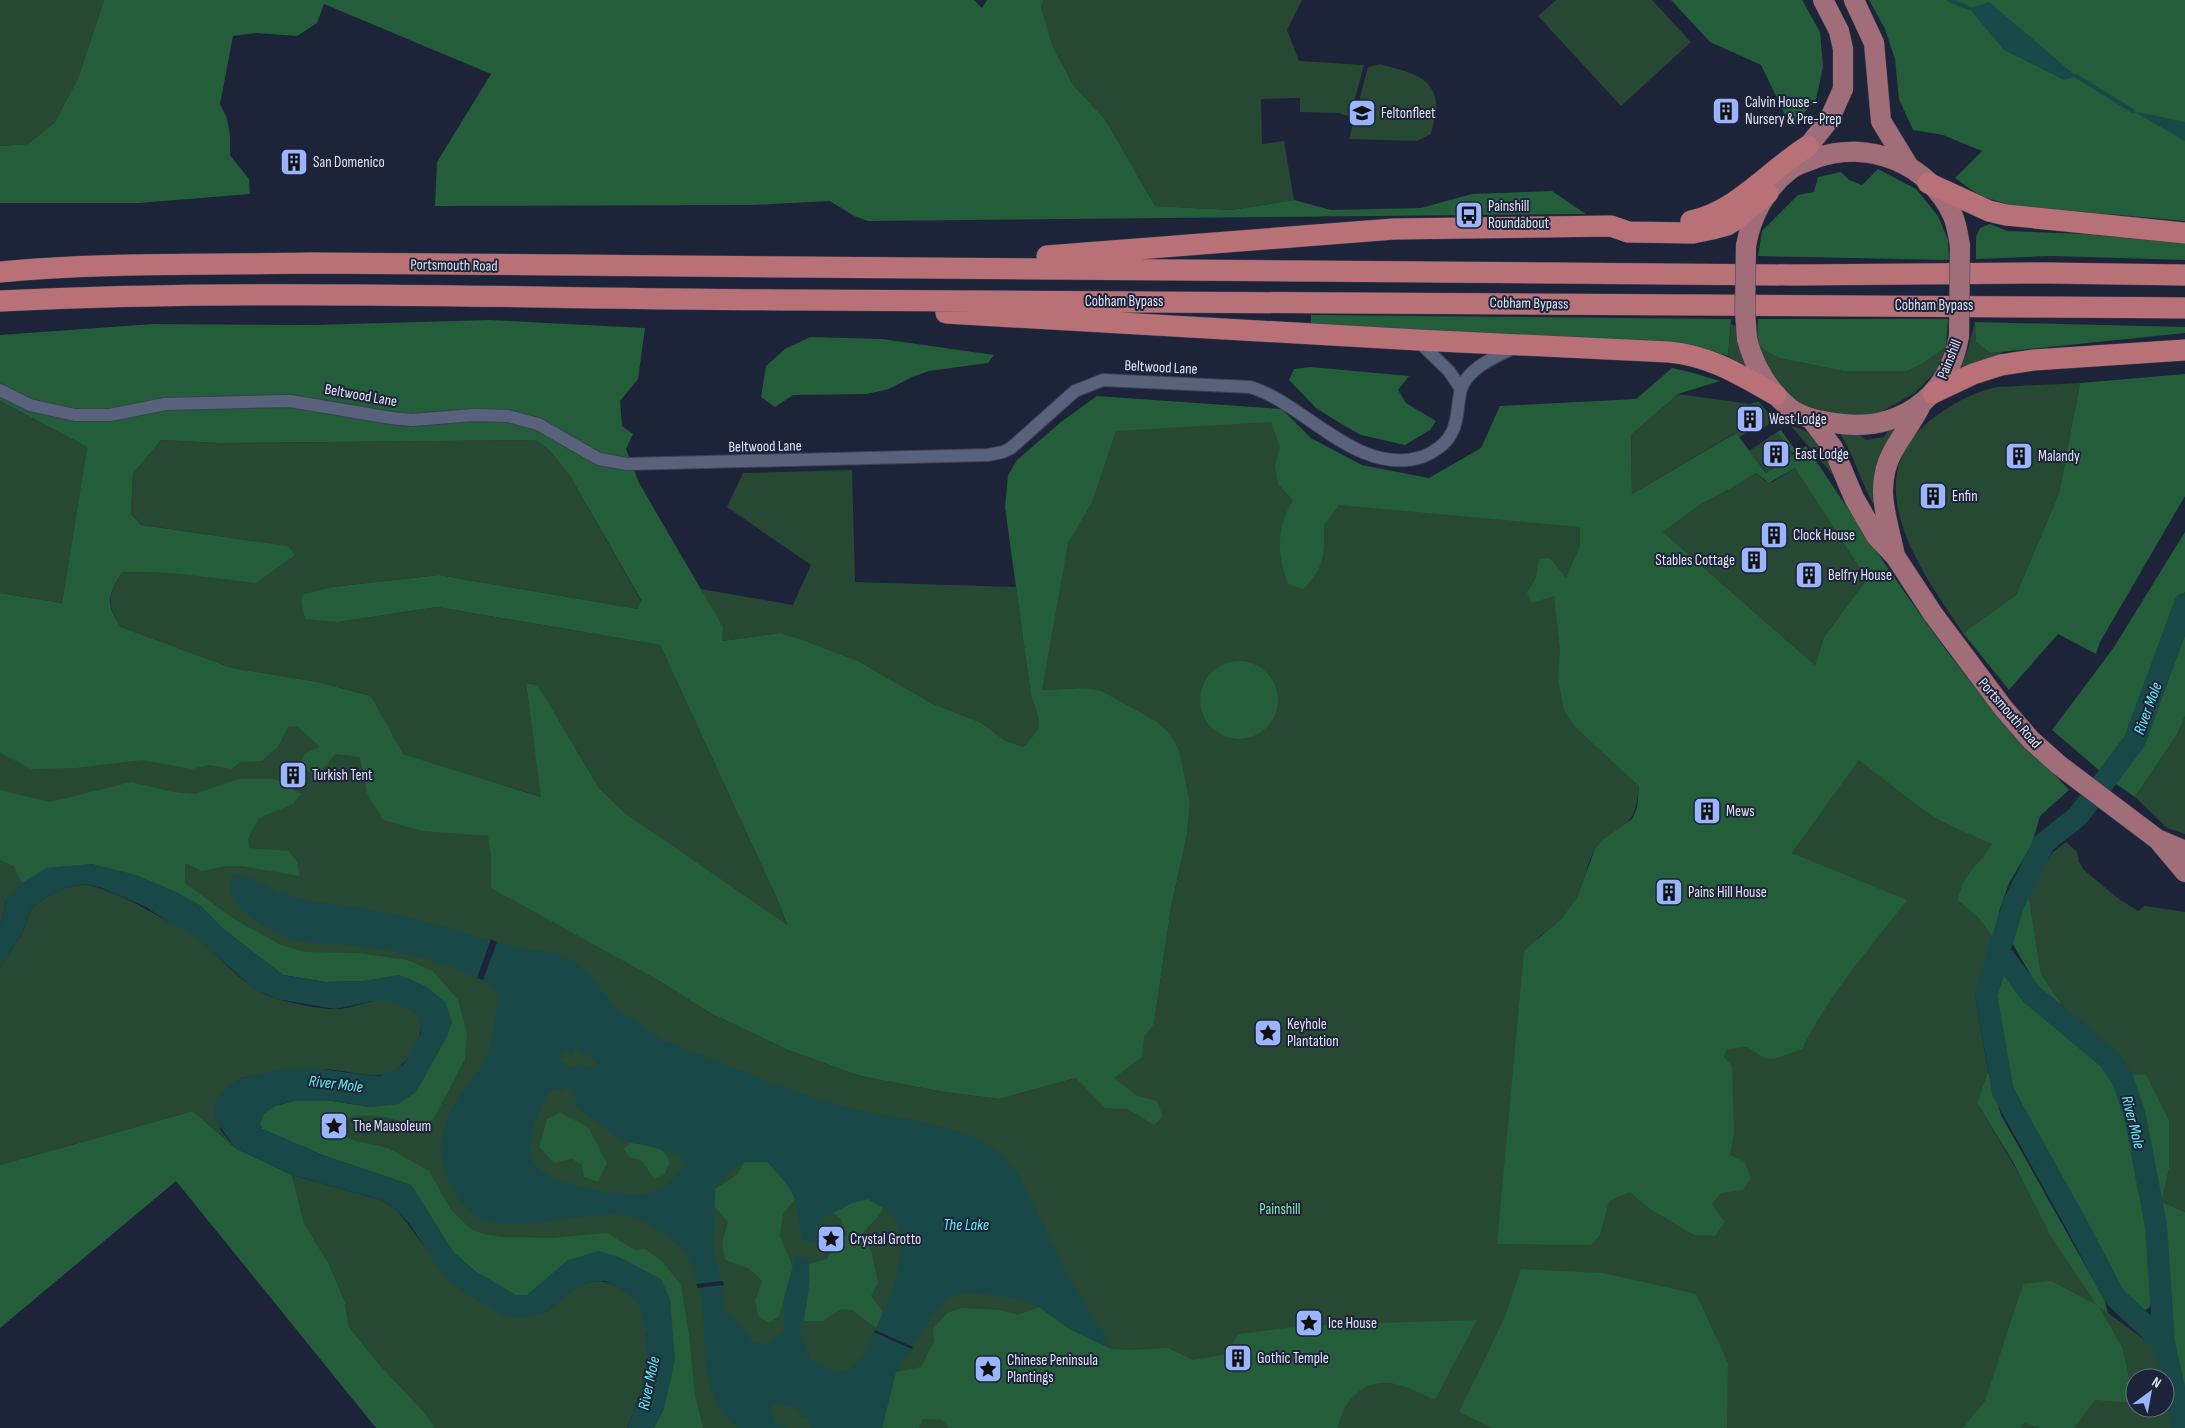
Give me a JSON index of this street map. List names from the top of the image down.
{
  "streets": {
    "highway": ["Portsmouth Road", "Cobham Bypass"],
    "main road": ["Painshill"],
    "street": ["Beltwood Lane"]
  },
  "crossings": [
    ["Portsmouth Road", "Cobham Bypass"],
    ["Portsmouth Road", "Painshill"]
  ],
  "water": ["River Mole", "The Lake"],
  "parks": ["Painshill"],
  "places": {
    "building": [
      "Calvin House - Nursery & Pre-Prep",
      "San Domenico",
      "West Lodge",
      "East Lodge",
      "Malandy",
      "Enfin",
      "Clock House",
      "Stables Cottage",
      "Belfry House",
      "Turkish Tent",
      "Mews",
      "Pains Hill House",
      "Gothic Temple"
    ],
    "school or university": ["Feltonfleet"],
    "bus stop": ["Painshill Roundabout"],
    "place": [
      "Keyhole Plantation",
      "The Mausoleum",
      "Crystal Grotto",
      "Ice House",
      "Chinese Peninsula Plantings"
    ]
  },
  "north": "top right"
}
